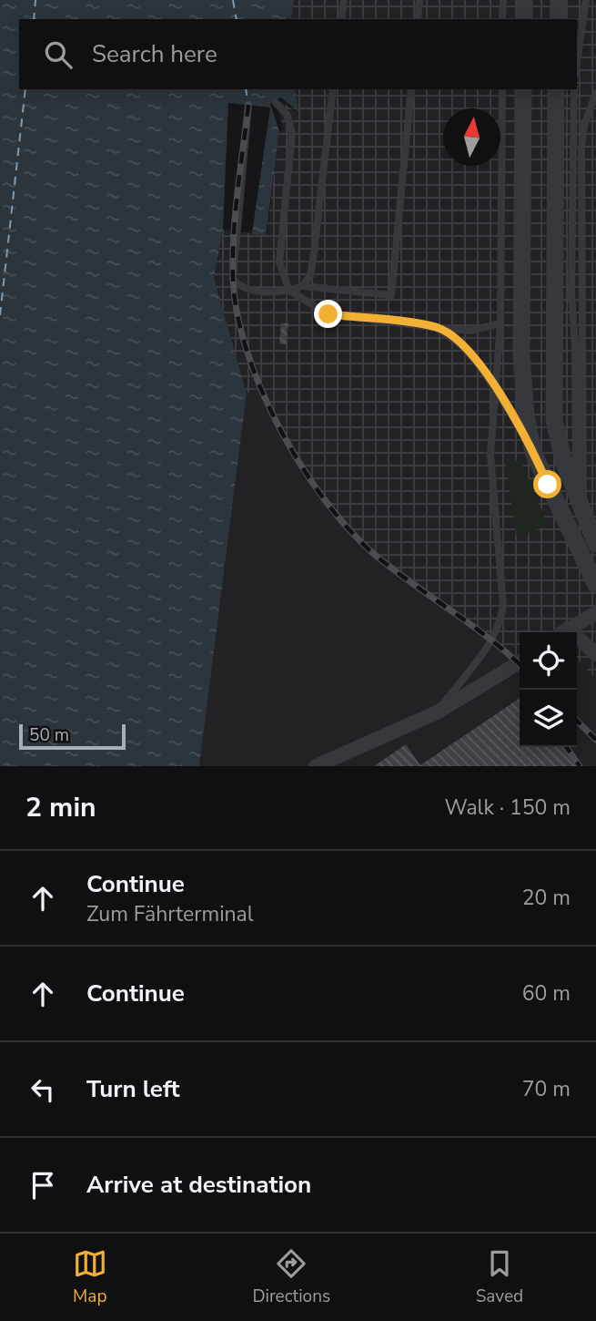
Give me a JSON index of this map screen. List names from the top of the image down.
{
  "scale_bar": "50 m",
  "north": "top",
  "page": {
    "search": "Search here",
    "scale": "50 m",
    "heading": ["2 min", "Walk · 150 m"],
    "list": [
      ["Continue", "Zum Fährterminal", "20 m"],
      ["Continue", "60 m"],
      ["Turn left", "70 m"],
      "Arrive at destination"
    ],
    "nav": ["Map", "Directions", "Saved"]
  }
}
